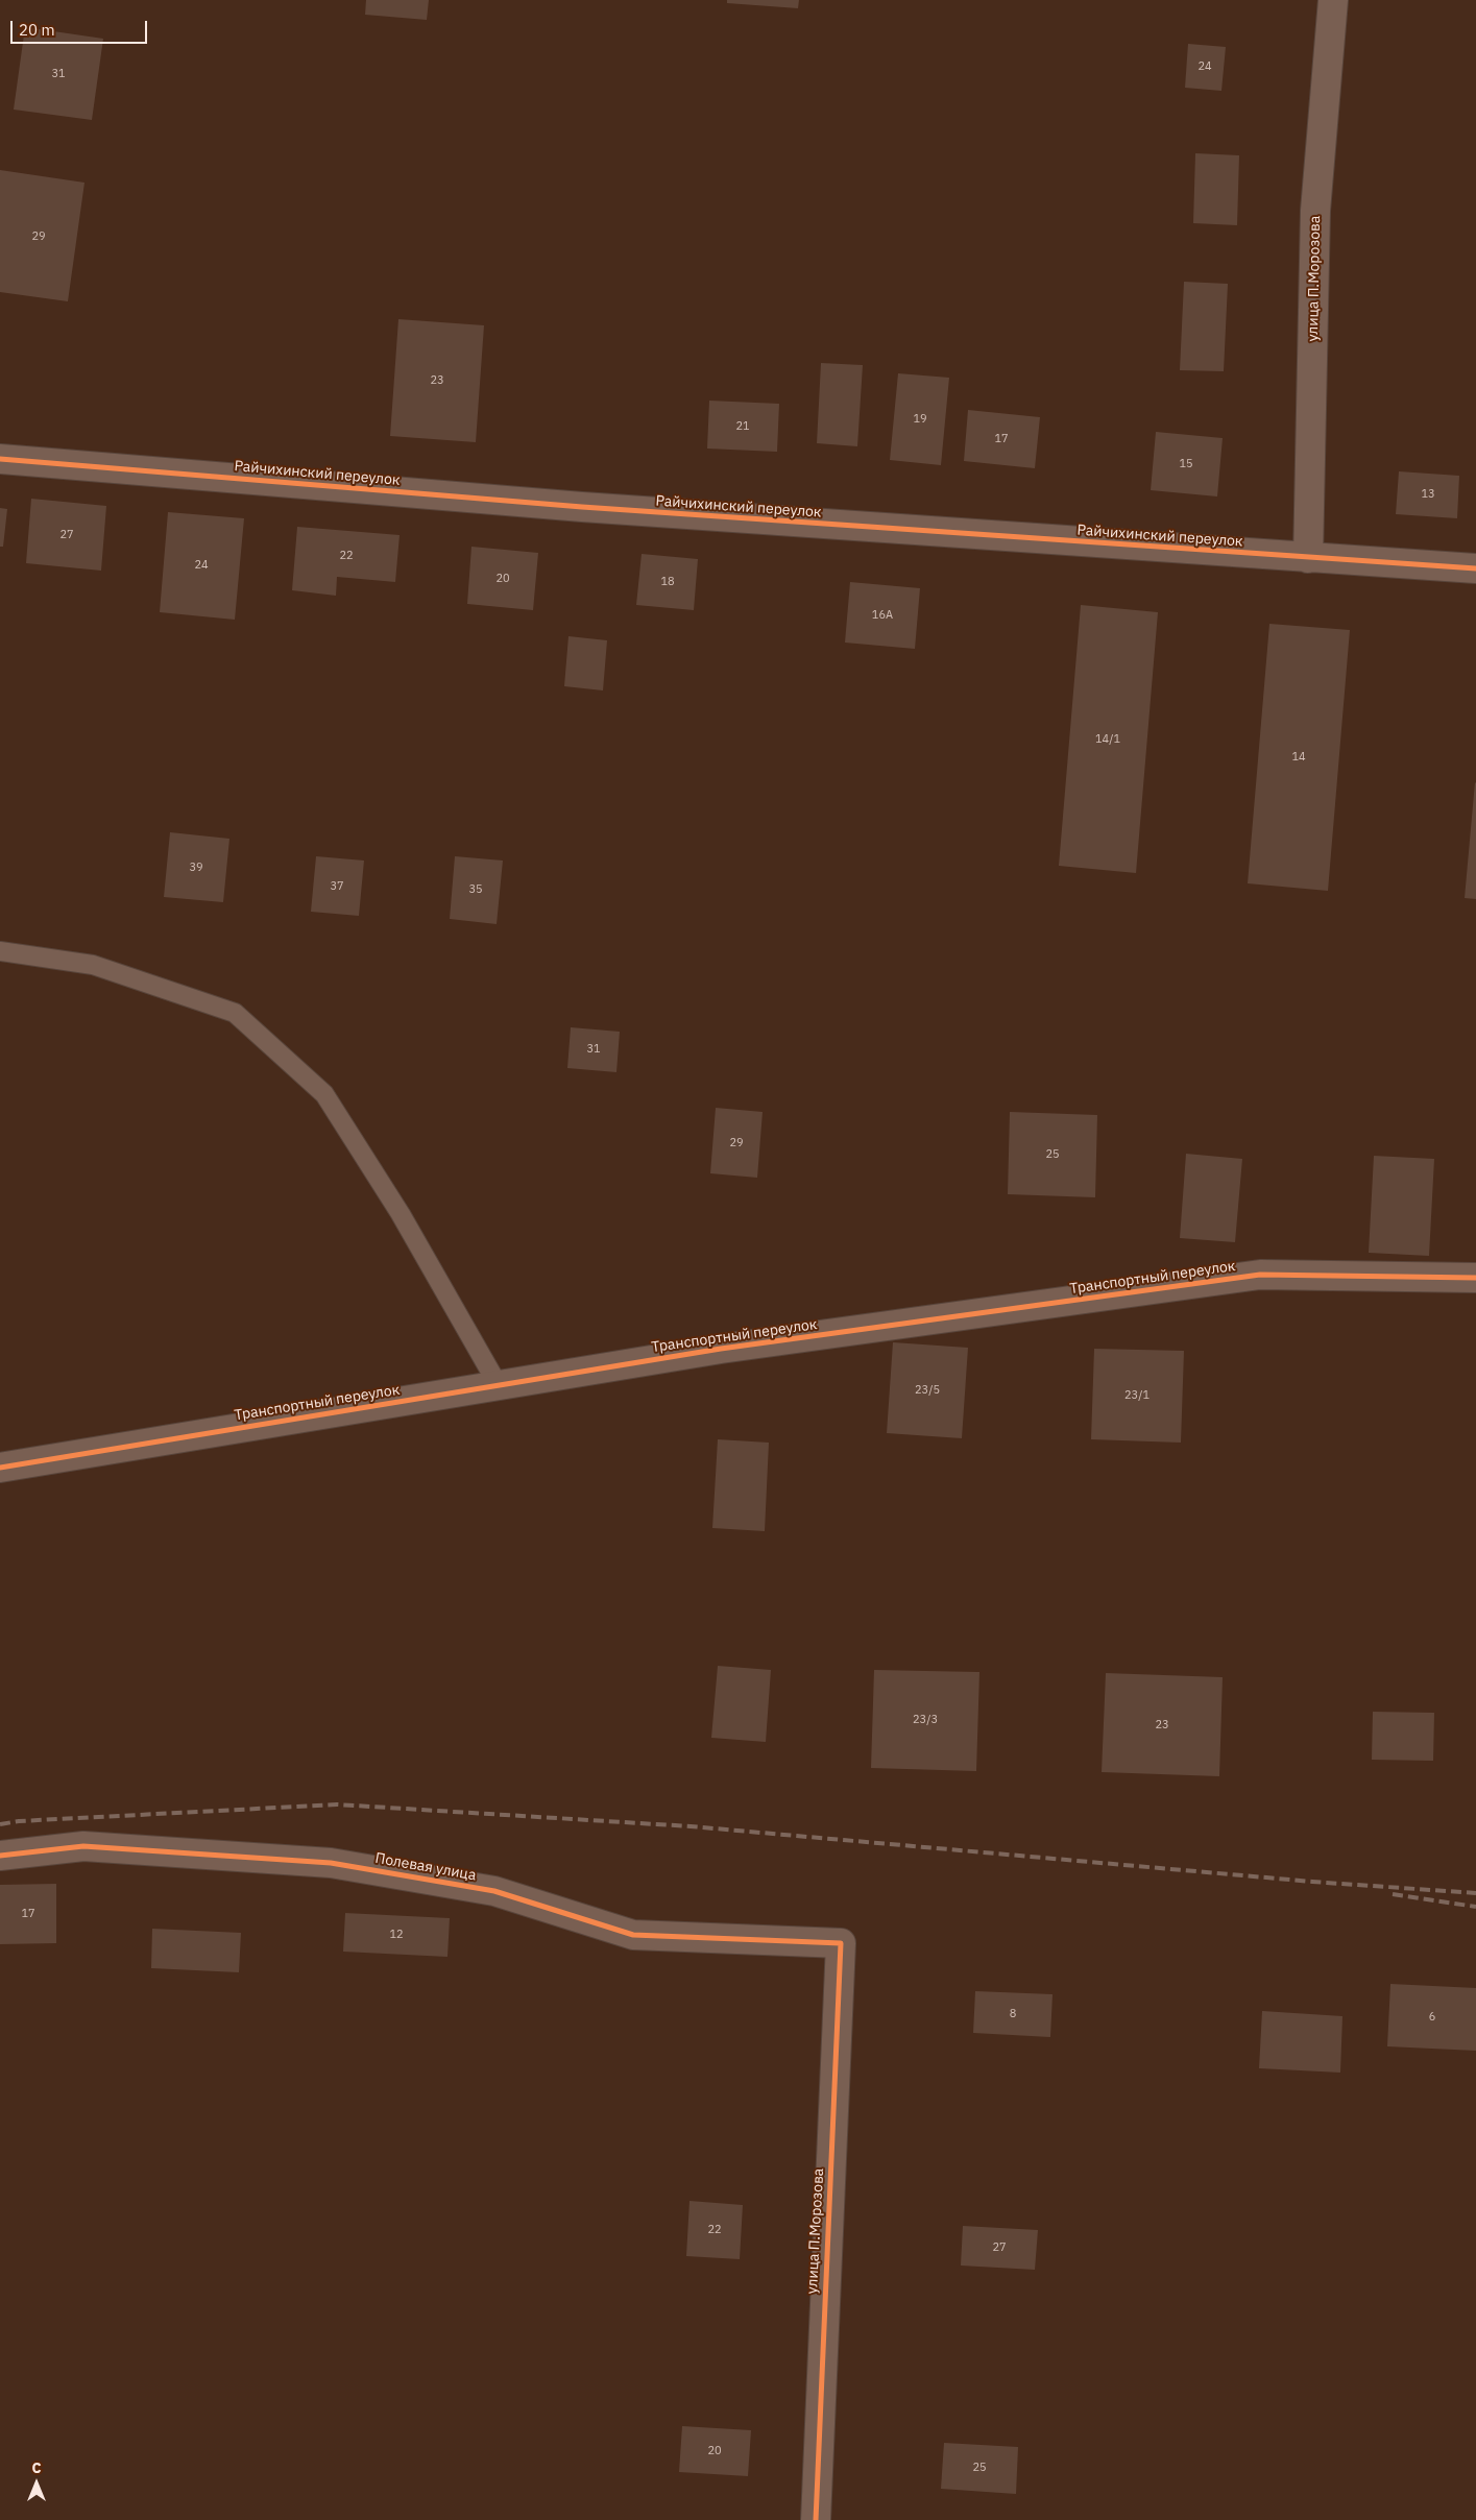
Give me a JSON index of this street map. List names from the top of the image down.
{
  "streets": {
    "street": [
      "улица П.Морозова",
      "Райчихинский переулок",
      "Транспортный переулок",
      "Полевая улица"
    ]
  },
  "crossings": [
    ["улица П.Морозова", "Райчихинский переулок"],
    ["улица П.Морозова", "Полевая улица"]
  ],
  "house_numbers": [
    "24",
    "31",
    "29",
    "23",
    "19",
    "21",
    "17",
    "15",
    "13",
    "27",
    "22",
    "24",
    "20",
    "18",
    "16А",
    "14/1",
    "14",
    "39",
    "37",
    "35",
    "31",
    "29",
    "25",
    "23/5",
    "23/1",
    "23/3",
    "23",
    "17",
    "12",
    "8",
    "6",
    "22",
    "27",
    "20",
    "25"
  ],
  "scale_bar": "20 m",
  "north": "top"
}
